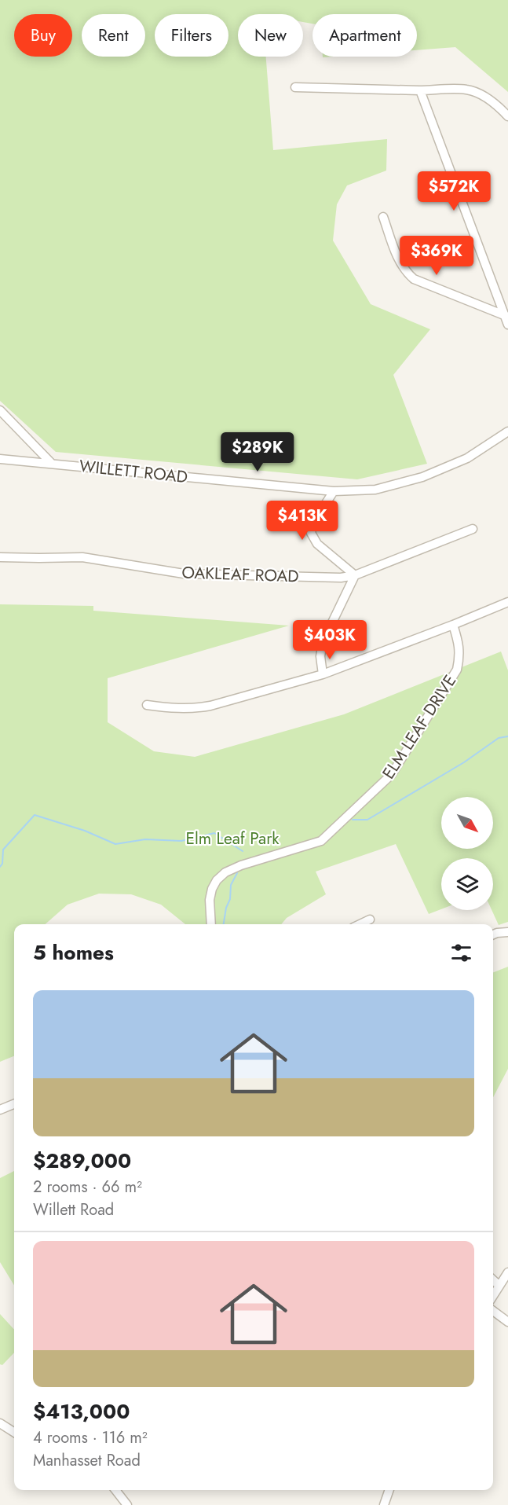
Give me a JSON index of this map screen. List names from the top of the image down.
{
  "streets": {
    "street": ["WILLETT ROAD", "OAKLEAF ROAD", "ELM LEAF DRIVE"]
  },
  "parks": ["Elm Leaf Park"],
  "north": "bottom right",
  "page": {
    "chip": [
      "Buy",
      "Rent",
      "Filters",
      "New",
      "Apartment"
    ],
    "price": [
      "$572K",
      "$369K",
      "$289K",
      "$413K",
      "$403K"
    ],
    "heading": "5 homes",
    "list": [
      {
        "name": "$289,000",
        "note": "2 rooms · 66 m² · Willett Road"
      },
      {
        "name": "$413,000",
        "note": "4 rooms · 116 m² · Manhasset Road"
      }
    ]
  }
}
